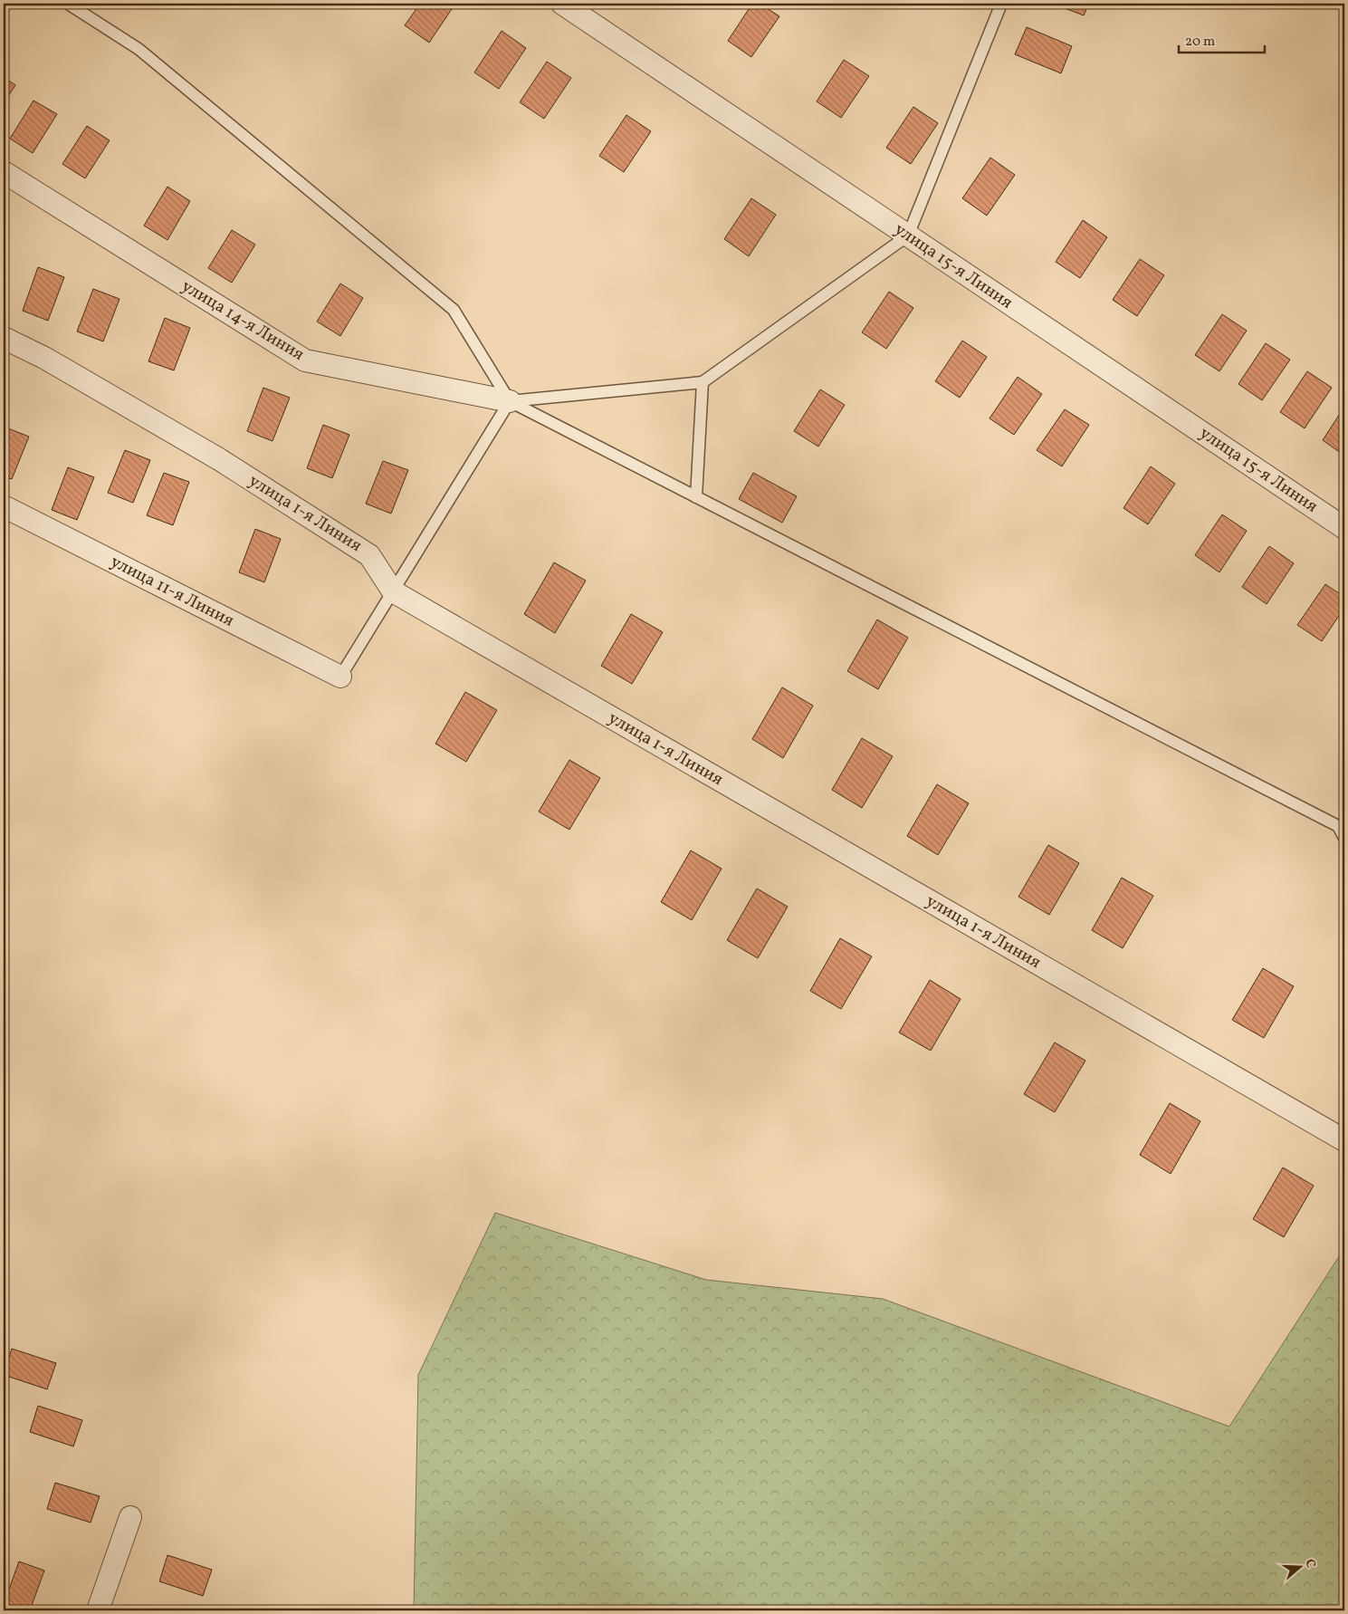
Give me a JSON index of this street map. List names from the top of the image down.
{
  "streets": {
    "street": [
      "улица 15-я Линия",
      "улица 14-я Линия",
      "улица 1-я Линия",
      "улица 11-я Линия"
    ]
  },
  "scale_bar": "20 m",
  "north": "right"
}
